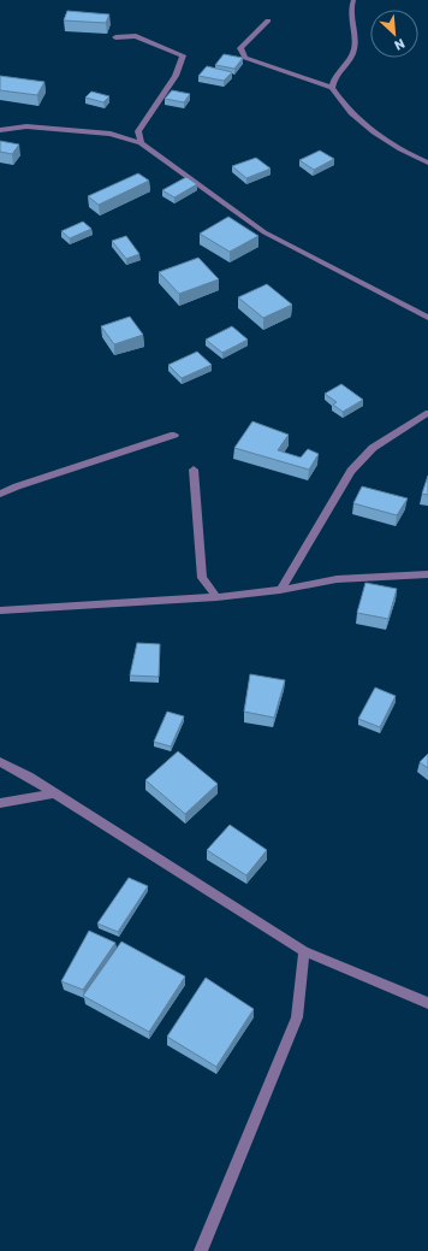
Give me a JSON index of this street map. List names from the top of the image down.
{
  "north": "bottom right"
}
